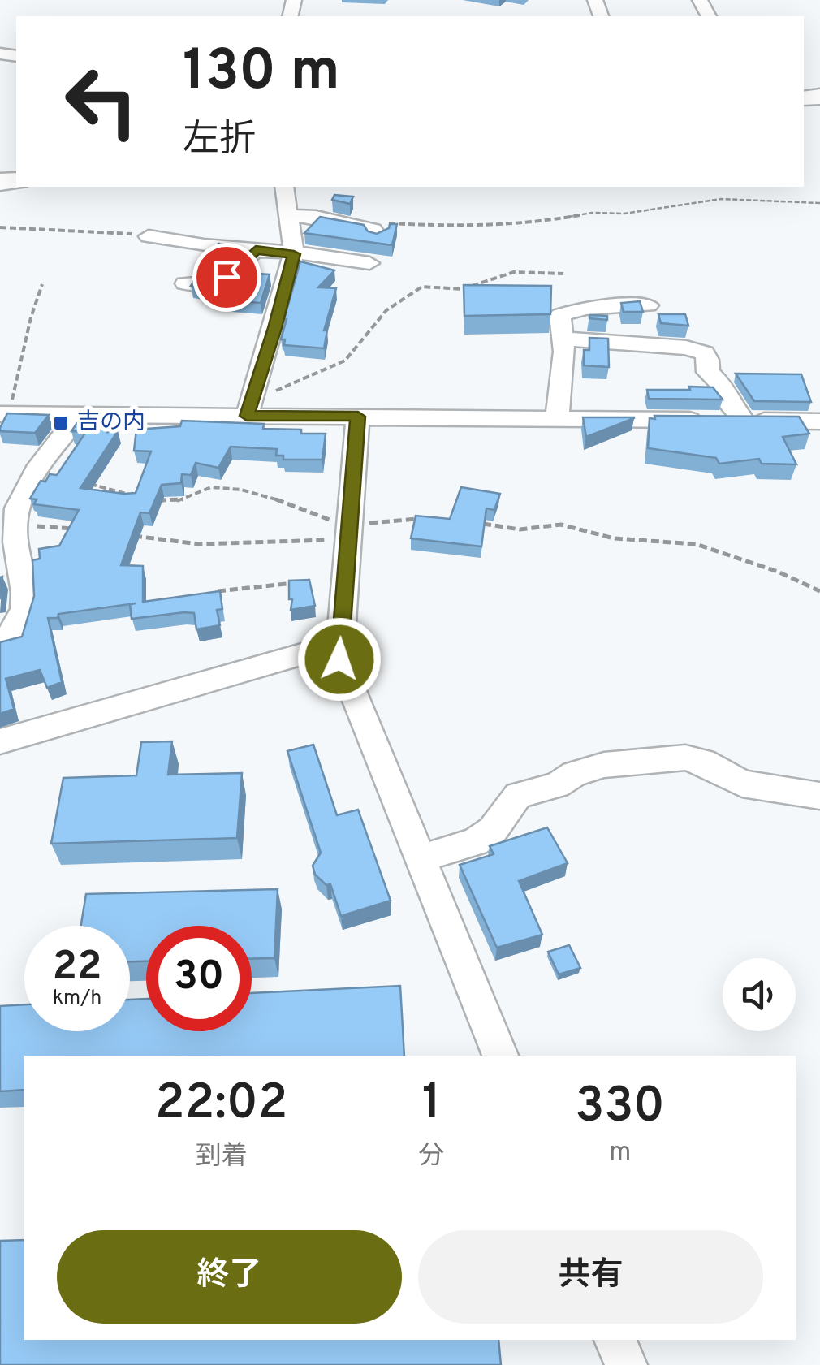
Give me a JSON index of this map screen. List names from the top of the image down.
{
  "places": {
    "transit": ["吉の内"]
  },
  "page": {
    "turn": ["130 m", "左折"],
    "speed": "22 km/h",
    "limit": "30",
    "eta": [
      "22:02",
      "到着",
      "1",
      "分",
      "330",
      "m"
    ],
    "buttons": ["終了", "共有"]
  }
}
